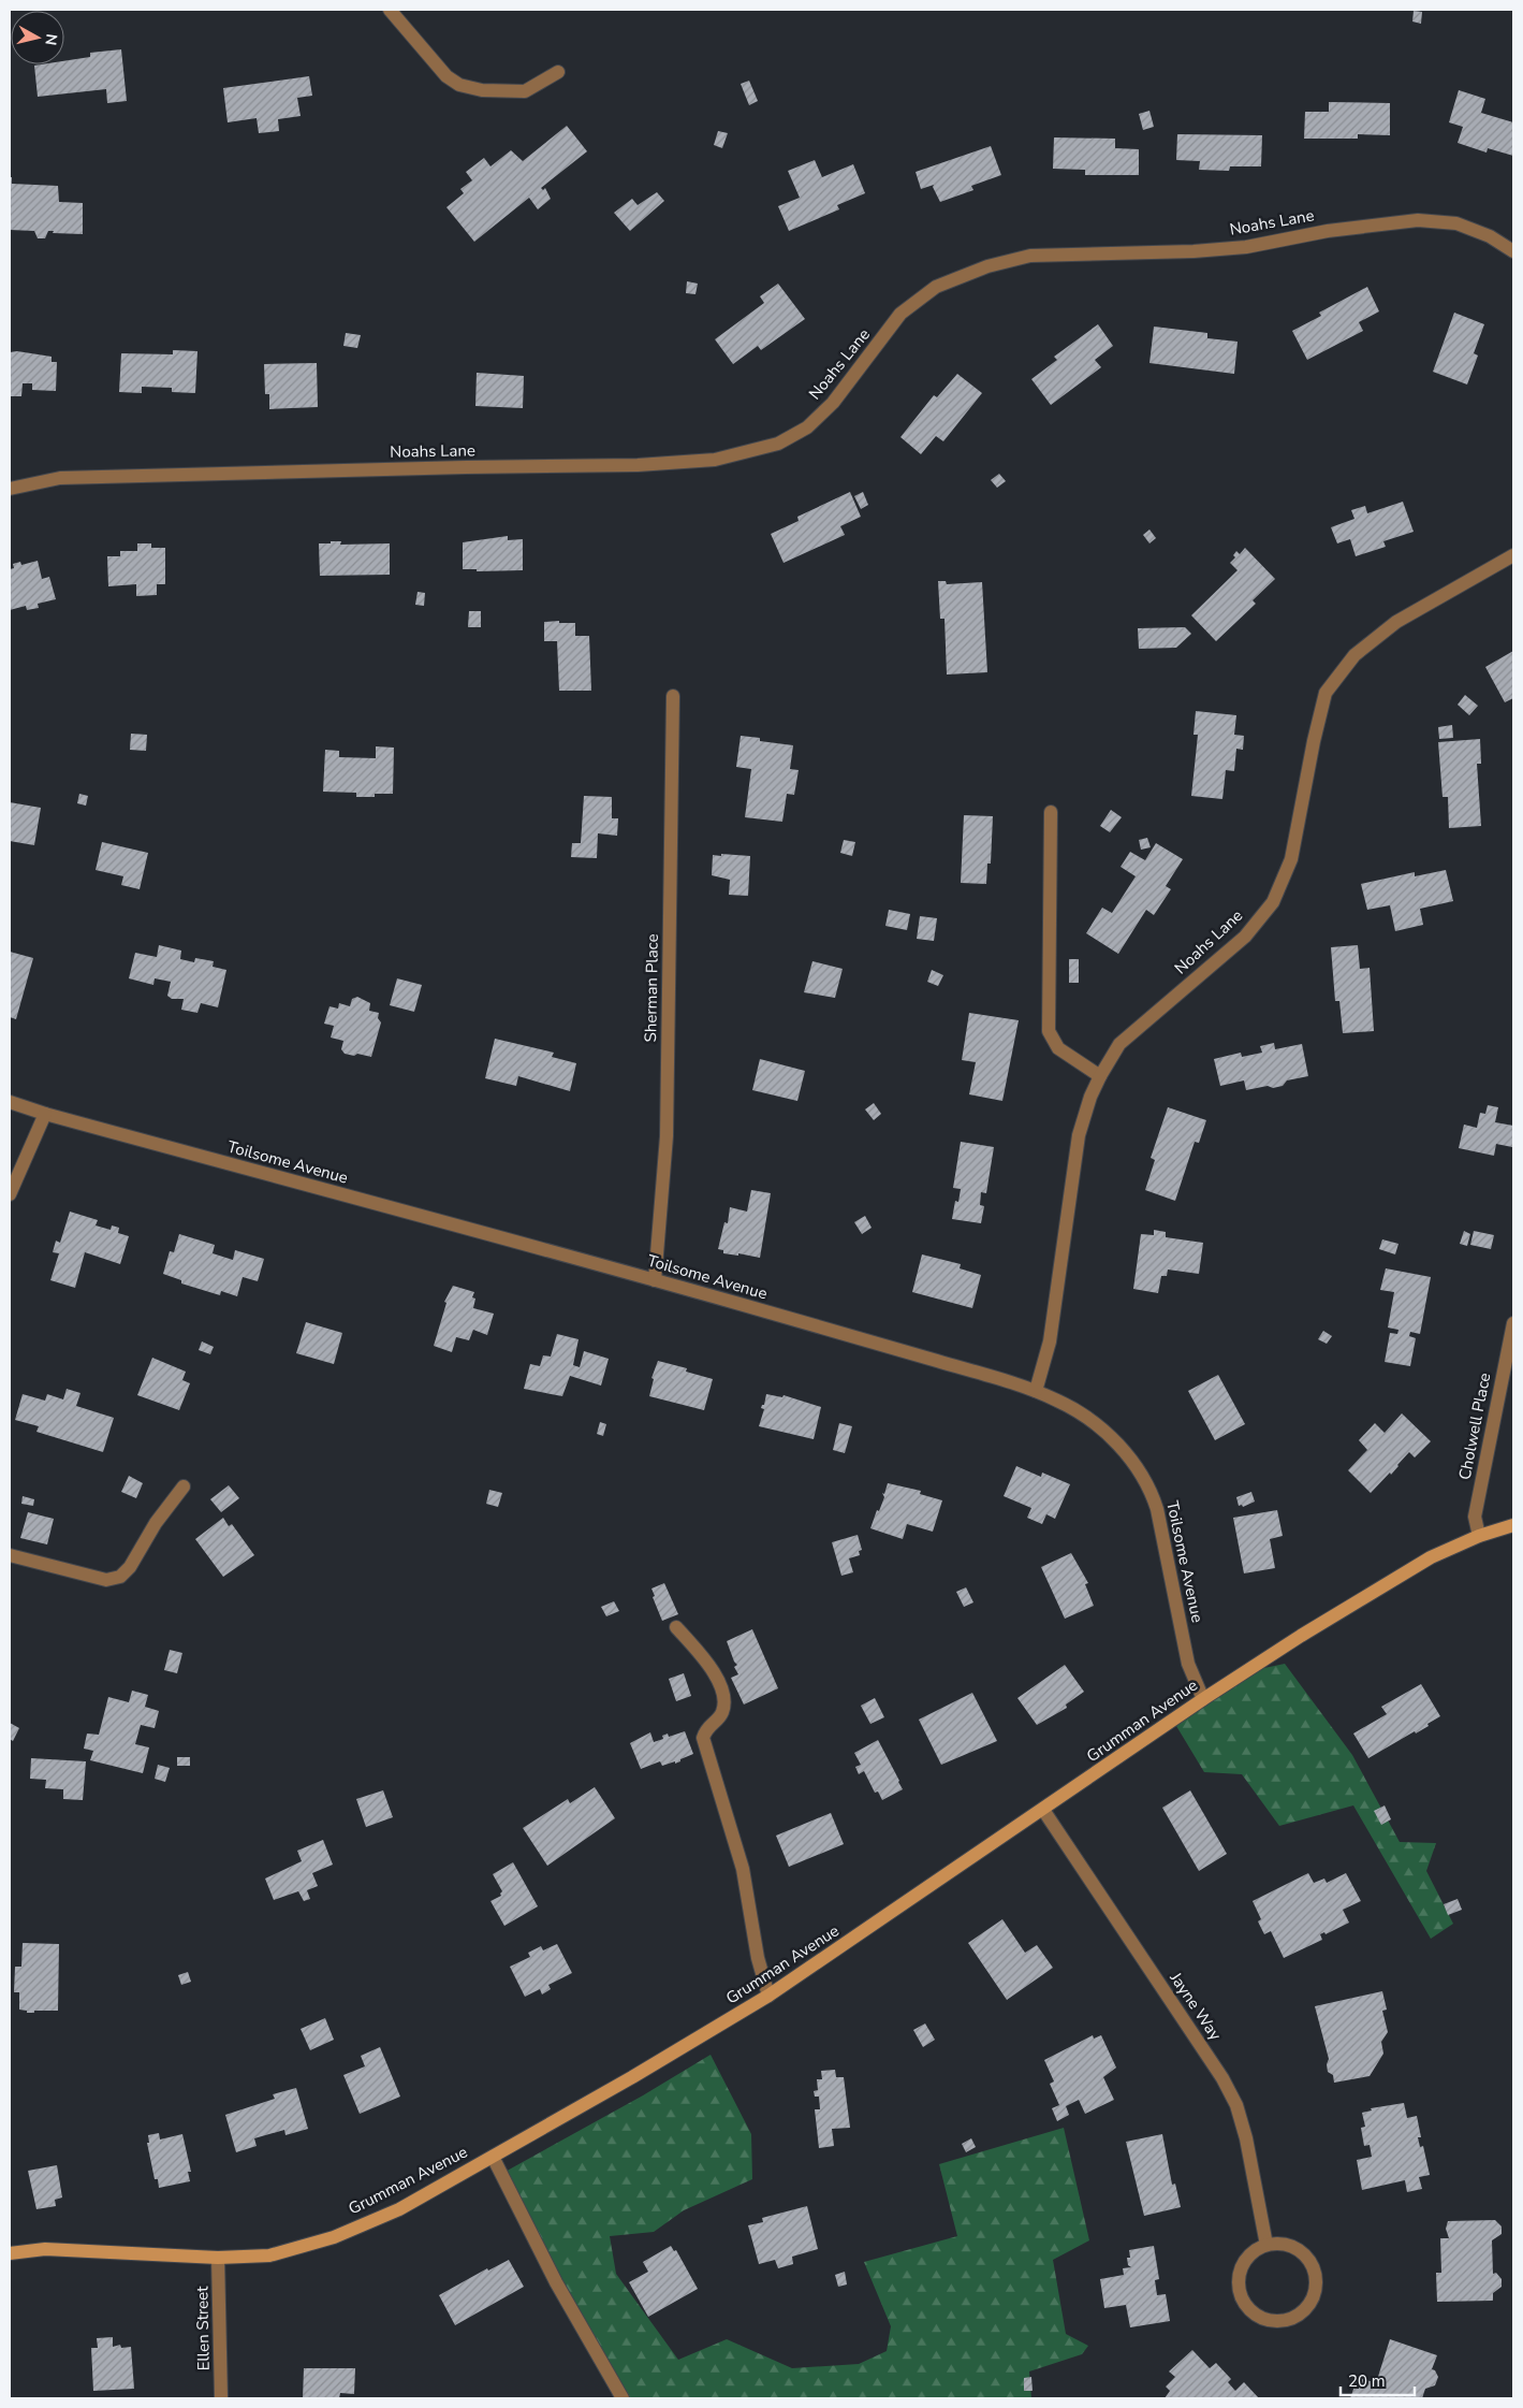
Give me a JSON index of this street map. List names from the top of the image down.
{
  "streets": {
    "street": [
      "Noahs Lane",
      "Sherman Place",
      "Toilsome Avenue",
      "Cholwell Place",
      "Grumman Avenue",
      "Jayne Way",
      "Ellen Street"
    ]
  },
  "crossings": [
    ["Noahs Lane", "Toilsome Avenue"],
    ["Sherman Place", "Toilsome Avenue"],
    ["Toilsome Avenue", "Grumman Avenue"],
    ["Cholwell Place", "Grumman Avenue"],
    ["Grumman Avenue", "Jayne Way"],
    ["Grumman Avenue", "Ellen Street"]
  ],
  "scale_bar": "20 m",
  "north": "right"
}
